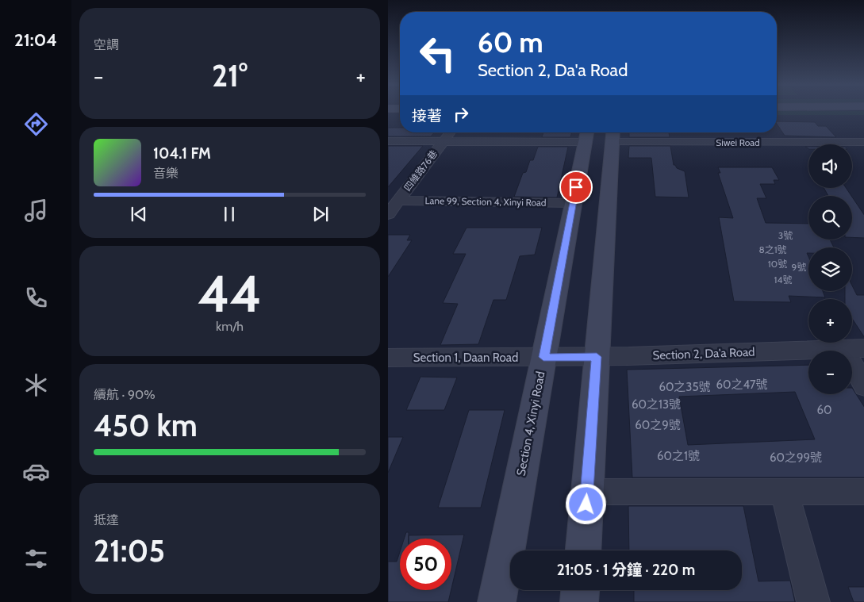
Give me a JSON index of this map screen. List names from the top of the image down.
{
  "streets": {
    "main road": ["Section 4, Xinyi Road"],
    "street": [
      "Siwei Road",
      "四維路76巷",
      "Lane 99, Section 4, Xinyi Road",
      "Section 2, Da'a Road",
      "Section 1, Daan Road"
    ]
  },
  "crossings": [
    ["四維路76巷", "Lane 99, Section 4, Xinyi Road"],
    ["Lane 99, Section 4, Xinyi Road", "Section 4, Xinyi Road"],
    ["Section 2, Da'a Road", "Section 1, Daan Road"],
    ["Section 2, Da'a Road", "Section 4, Xinyi Road"],
    ["Section 1, Daan Road", "Section 4, Xinyi Road"]
  ],
  "house_numbers": [
    "3號",
    "8之1號",
    "10號",
    "9號",
    "14號",
    "60之47號",
    "60之35號",
    "60之13號",
    "60",
    "60之9號",
    "60之1號",
    "60之99號"
  ],
  "page": {
    "tabs": "21:04",
    "tile": [
      "空調",
      ["44", "km/h"],
      ["續航 · 90%", "450 km"],
      ["抵達", "21:05"]
    ],
    "turn": ["60 m", "Section 2, Da'a Road"],
    "heat": ["−", "21°", "+"],
    "then": "接著",
    "song": ["104.1 FM", "音樂"],
    "map_buttons": ["+", "−"],
    "limit": "50",
    "trip": "21:05 · 1 分鐘 · 220 m"
  }
}
